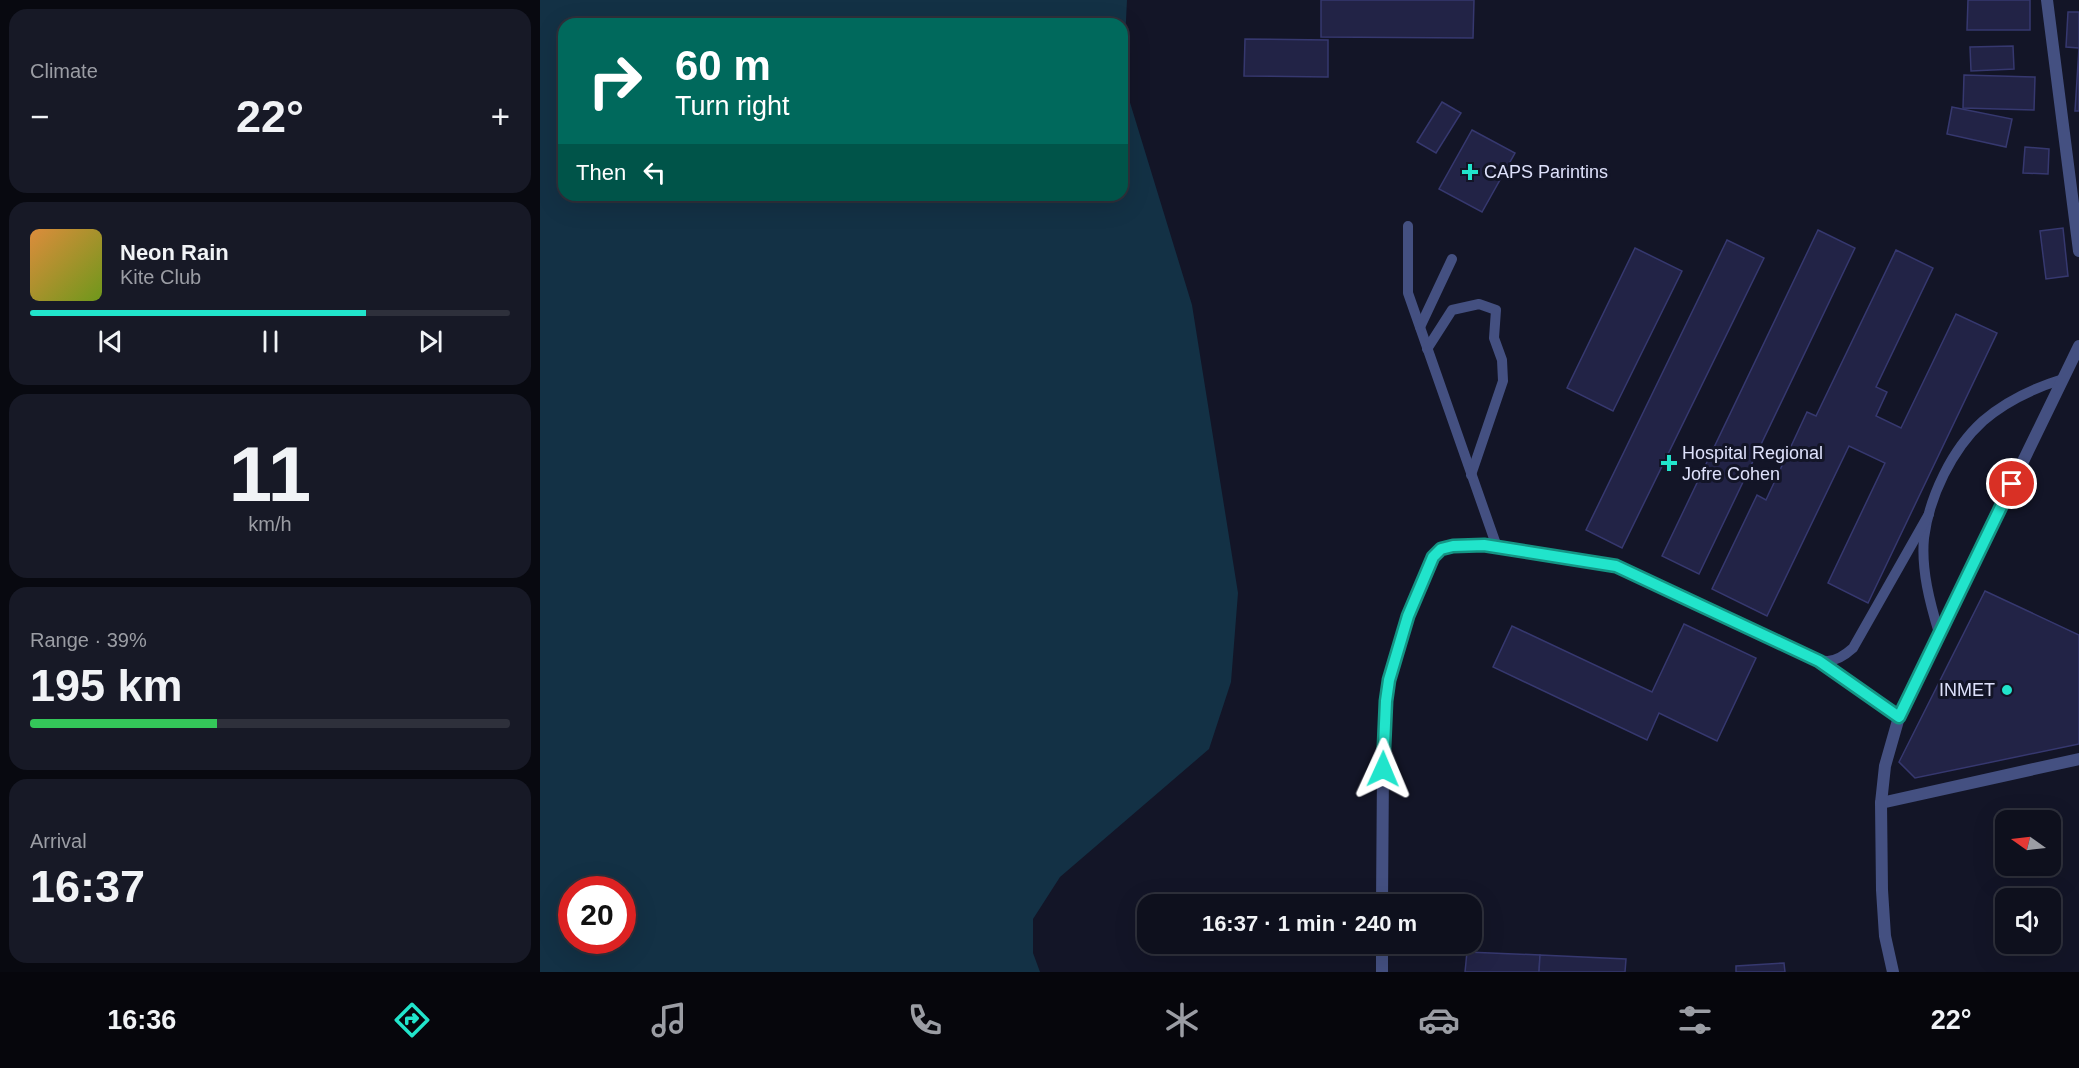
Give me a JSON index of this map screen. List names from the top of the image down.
{
  "places": {
    "health": ["CAPS Parintins", "Hospital Regional Jofre Cohen"],
    "other": ["INMET"]
  },
  "north": "left",
  "page": {
    "tile": [
      "Climate",
      ["11", "km/h"],
      ["Range · 39%", "195 km"],
      ["Arrival", "16:37"]
    ],
    "turn": ["60 m", "Turn right"],
    "heat": ["−", "22°", "+"],
    "then": "Then",
    "song": ["Neon Rain", "Kite Club"],
    "limit": "20",
    "trip": "16:37 · 1 min · 240 m",
    "tabs": ["16:36", "22°"]
  }
}
